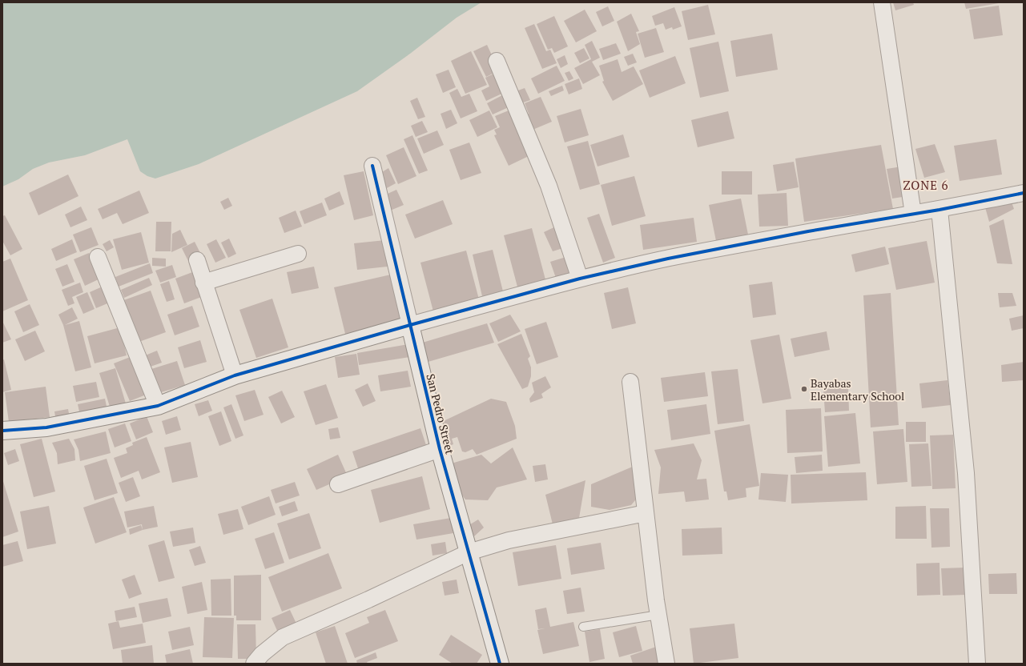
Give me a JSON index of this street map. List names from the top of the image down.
{
  "streets": {
    "street": ["San Pedro Street"]
  },
  "districts": ["ZONE 6"],
  "places": ["Bayabas Elementary School"]
}
